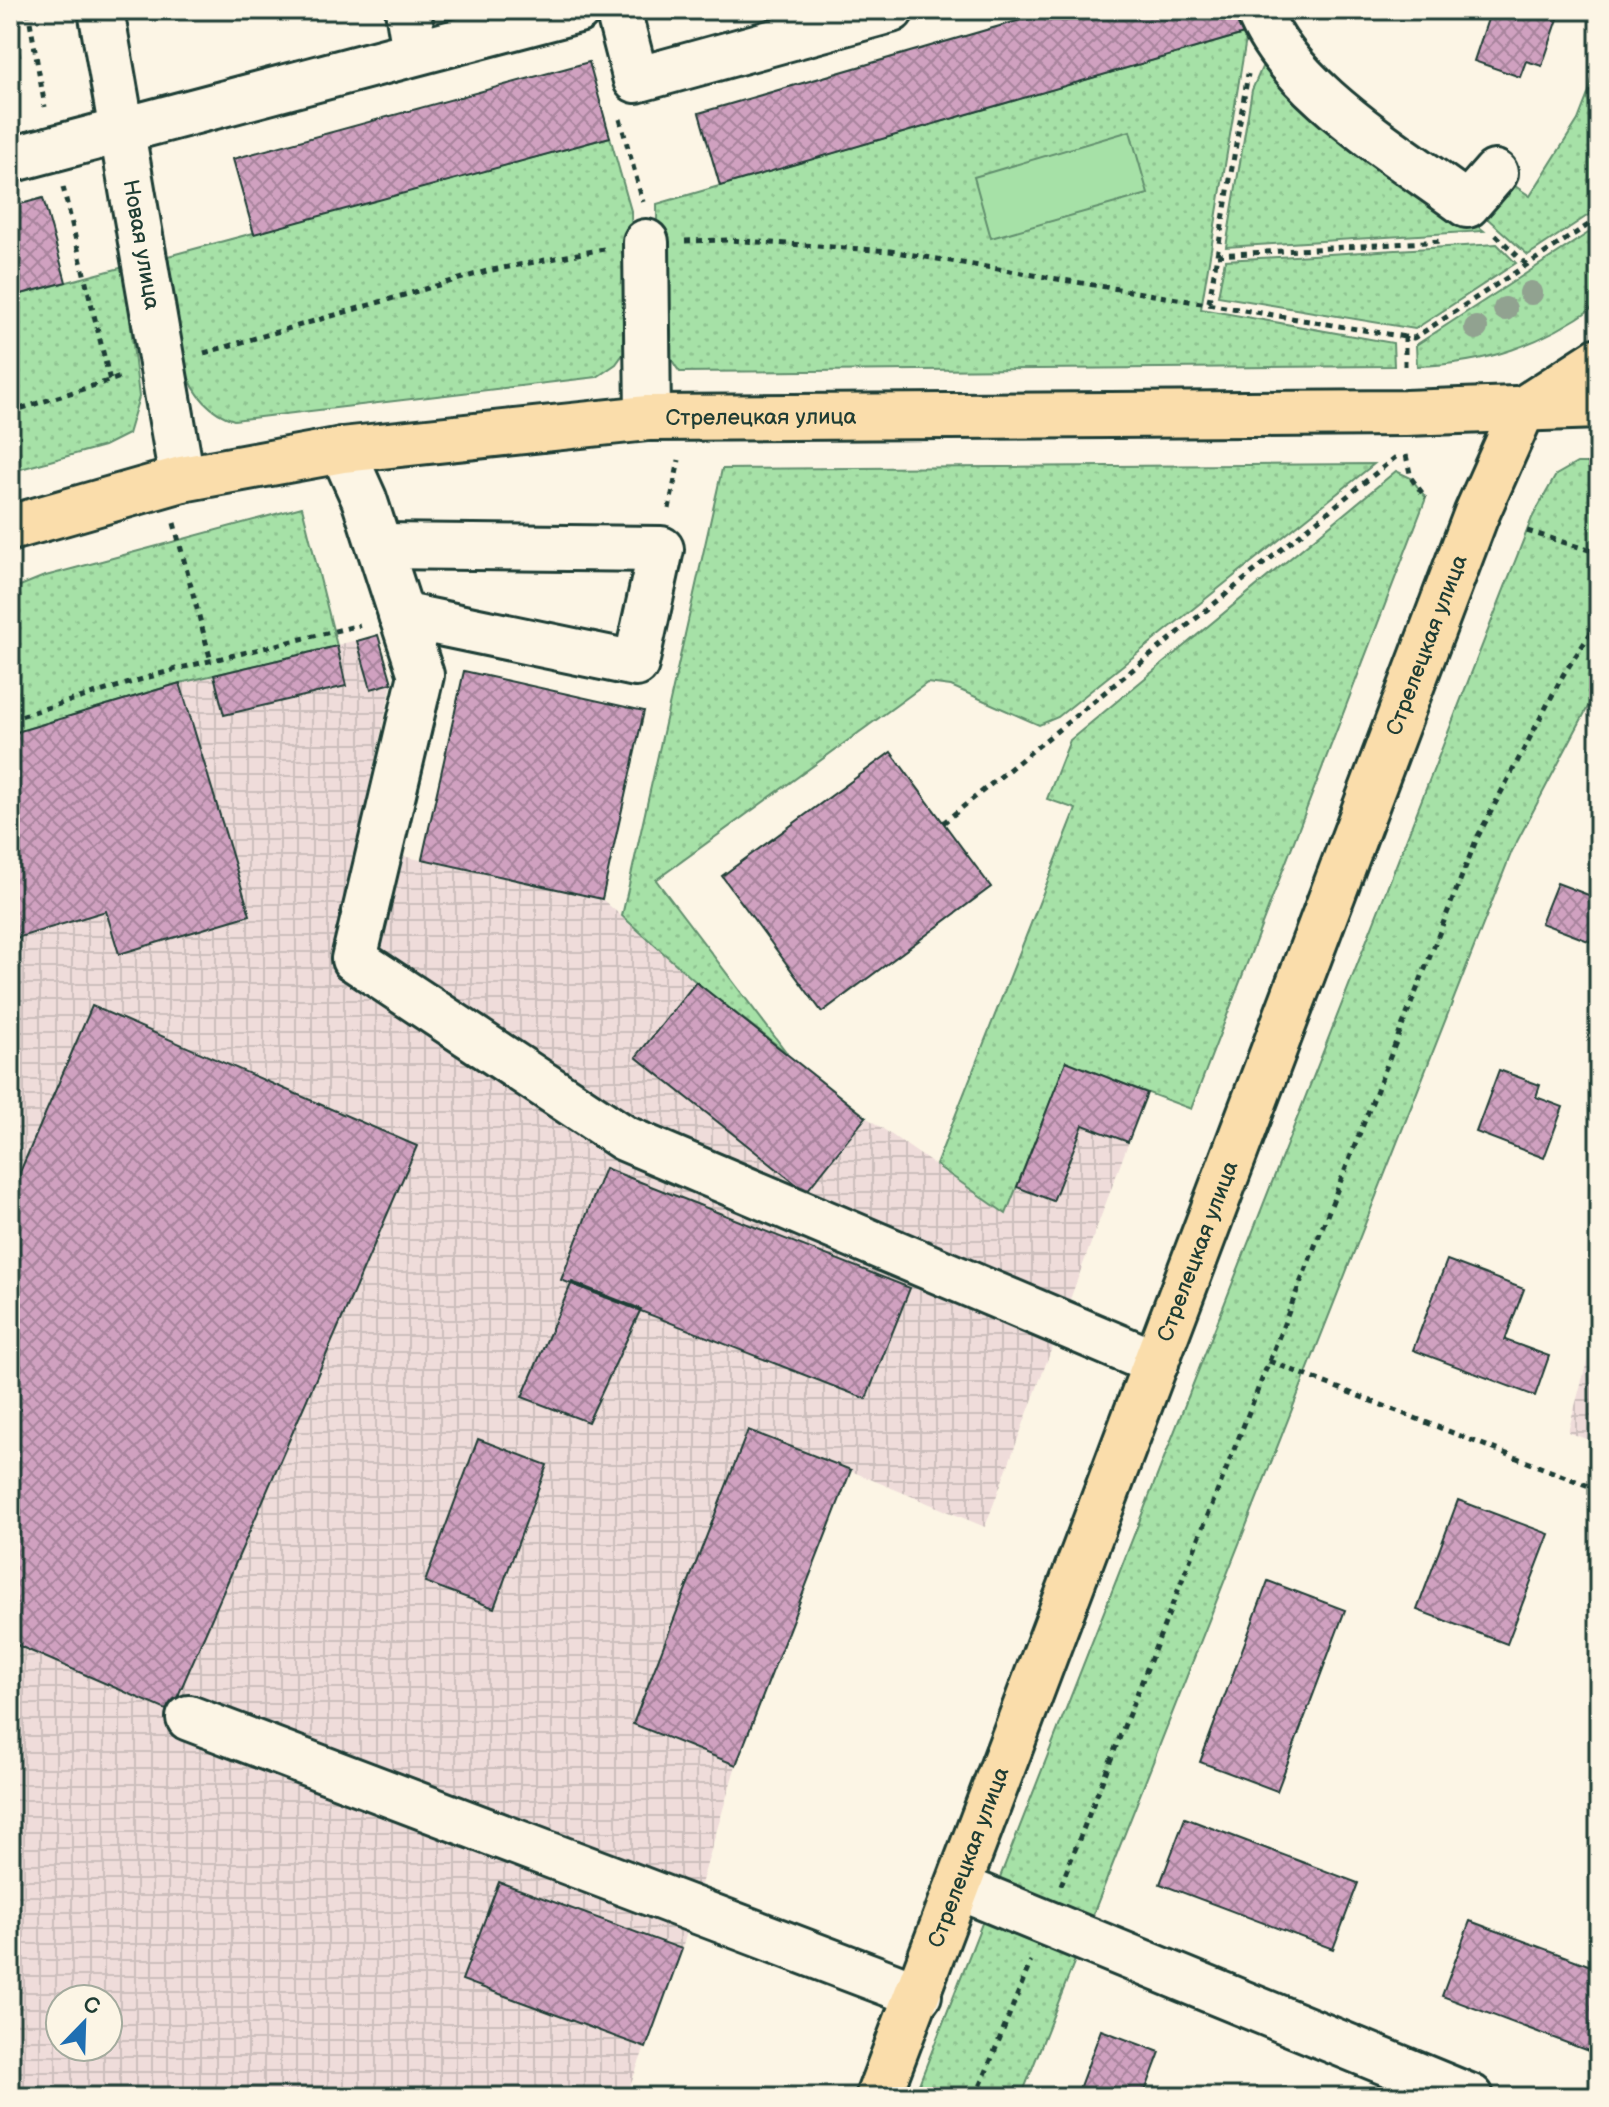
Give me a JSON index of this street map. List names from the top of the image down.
{
  "streets": {
    "main road": ["Стрелецкая улица"],
    "street": ["Новая улица"]
  },
  "crossings": [
    ["Новая улица", "Стрелецкая улица"]
  ],
  "north": "top right"
}
